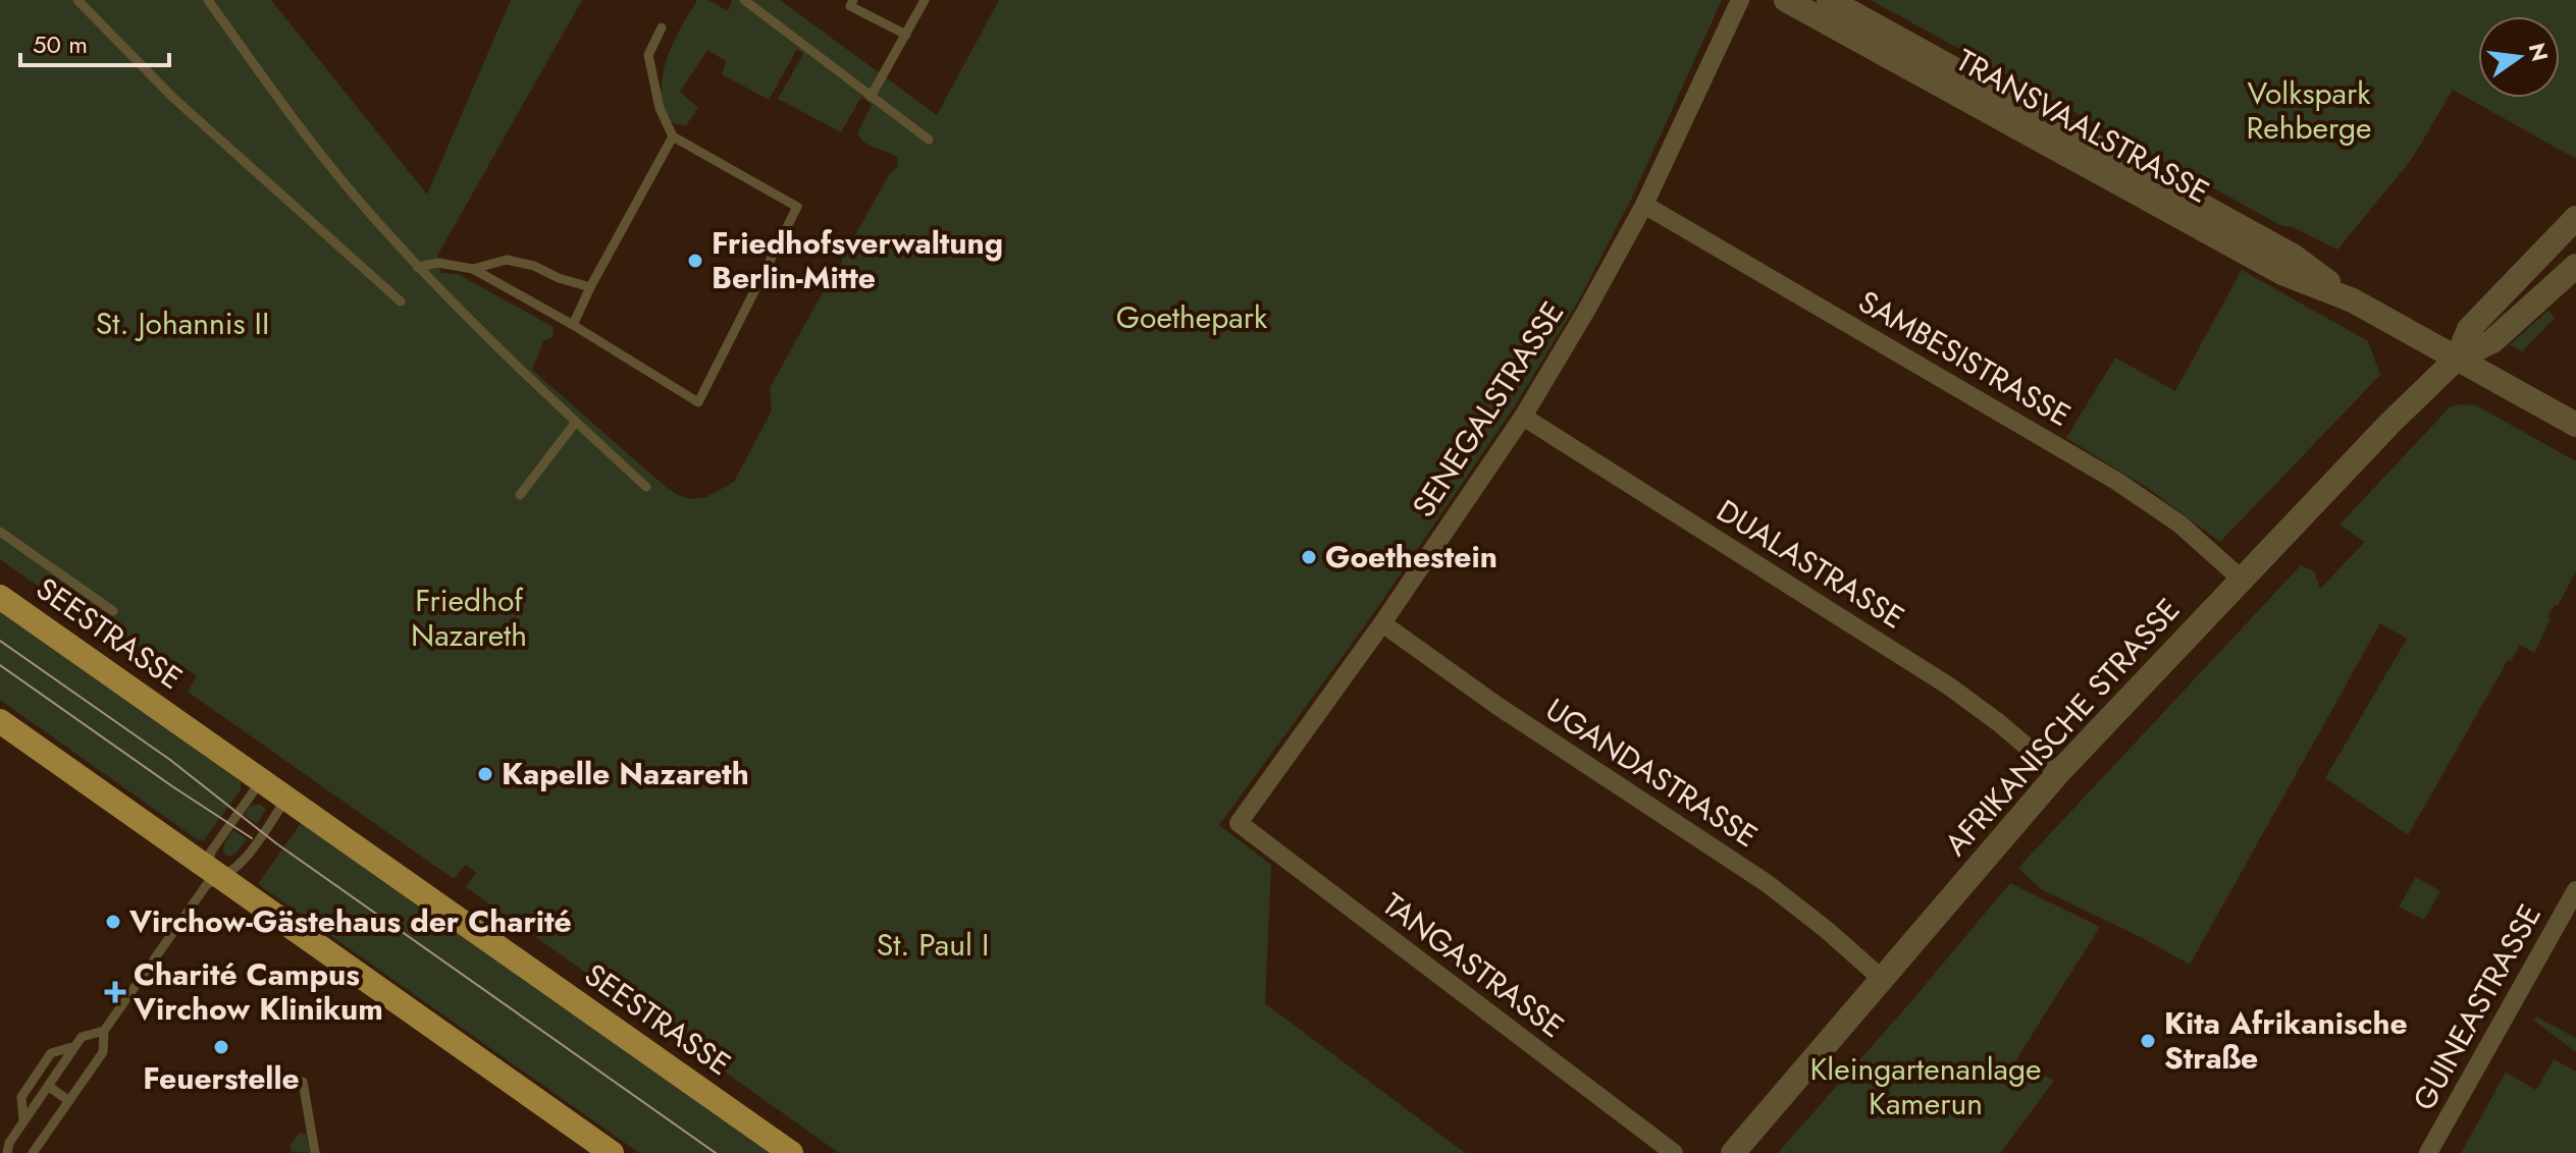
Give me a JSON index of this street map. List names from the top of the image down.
{
  "streets": {
    "main road": ["SEESTRASSE"],
    "street": [
      "TRANSVAALSTRASSE",
      "SAMBESISTRASSE",
      "SENEGALSTRASSE",
      "DUALASTRASSE",
      "AFRIKANISCHE STRASSE",
      "UGANDASTRASSE",
      "TANGASTRASSE",
      "GUINEASTRASSE"
    ]
  },
  "crossings": [
    ["TRANSVAALSTRASSE", "AFRIKANISCHE STRASSE"],
    ["SAMBESISTRASSE", "SENEGALSTRASSE"],
    ["SAMBESISTRASSE", "AFRIKANISCHE STRASSE"],
    ["SENEGALSTRASSE", "DUALASTRASSE"],
    ["SENEGALSTRASSE", "UGANDASTRASSE"],
    ["SENEGALSTRASSE", "TANGASTRASSE"],
    ["DUALASTRASSE", "AFRIKANISCHE STRASSE"],
    ["AFRIKANISCHE STRASSE", "UGANDASTRASSE"]
  ],
  "parks": [
    "Volkspark Rehberge",
    "Goethepark",
    "St. Johannis II",
    "Friedhof Nazareth",
    "St. Paul I",
    "Kleingartenanlage Kamerun"
  ],
  "places": {
    "other": [
      "Friedhofsverwaltung Berlin-Mitte",
      "Goethestein",
      "Kapelle Nazareth",
      "Virchow-Gästehaus der Charité",
      "Kita Afrikanische Straße",
      "Feuerstelle"
    ],
    "health": ["Charité Campus Virchow Klinikum"]
  },
  "scale_bar": "50 m",
  "north": "right"
}
